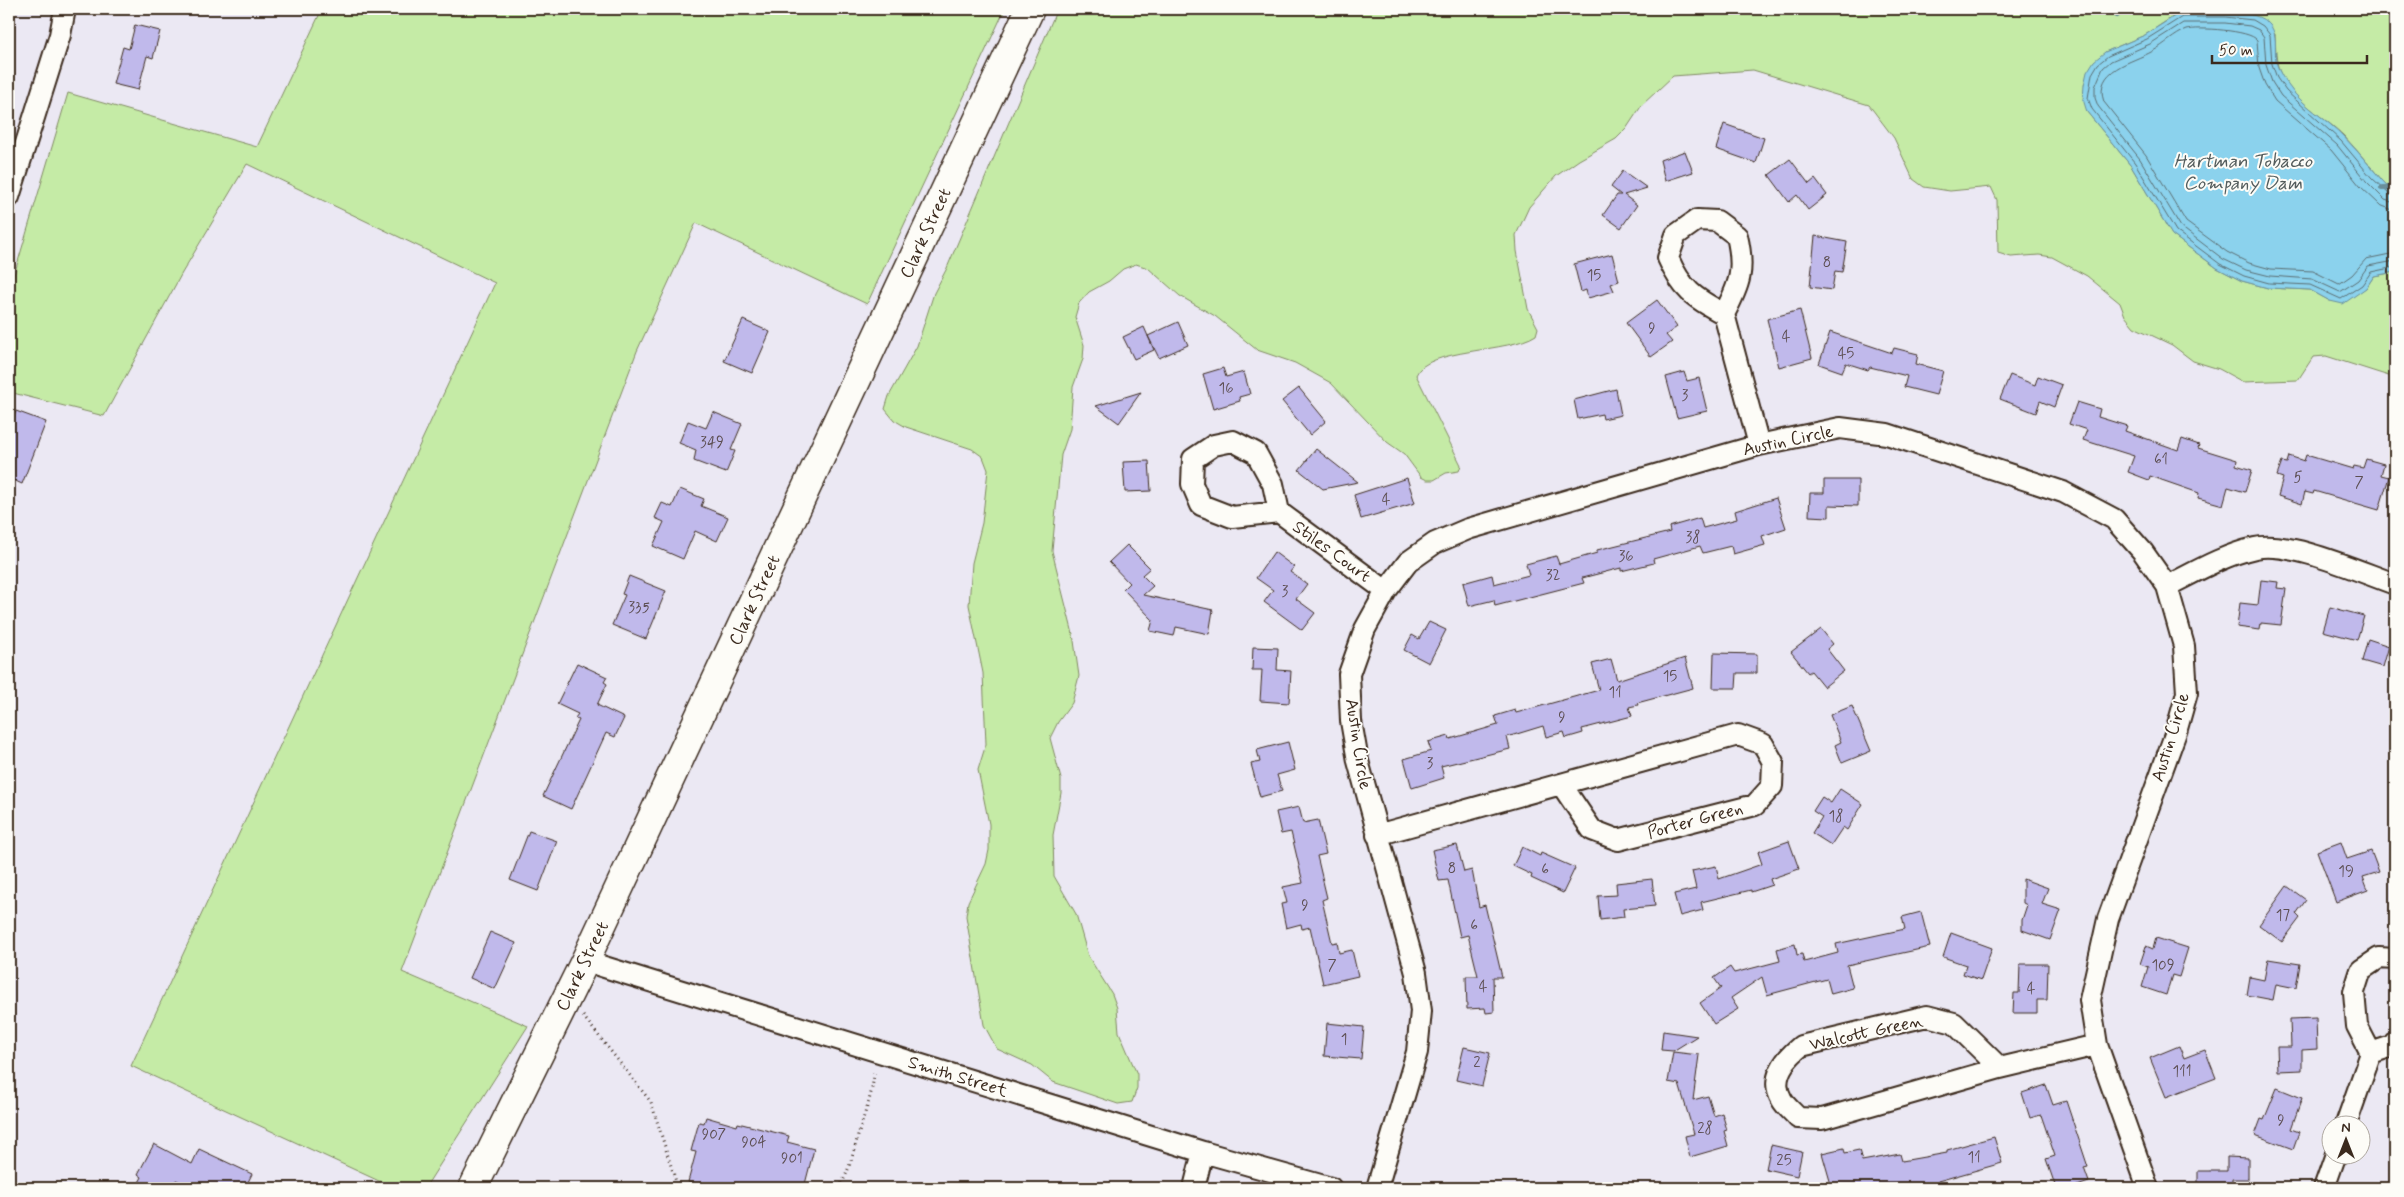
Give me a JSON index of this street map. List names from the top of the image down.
{
  "streets": {
    "main road": ["Clark Street"],
    "street": [
      "Austin Circle",
      "Stiles Court",
      "Porter Green",
      "Walcott Green",
      "Smith Street"
    ]
  },
  "crossings": [
    ["Clark Street", "Smith Street"],
    ["Austin Circle", "Stiles Court"],
    ["Austin Circle", "Porter Green"],
    ["Austin Circle", "Walcott Green"]
  ],
  "water": ["Hartman Tobacco Company Dam"],
  "house_numbers": [
    "8",
    "15",
    "9",
    "4",
    "45",
    "16",
    "3",
    "349",
    "61",
    "5",
    "7",
    "4",
    "38",
    "36",
    "32",
    "3",
    "335",
    "15",
    "11",
    "9",
    "3",
    "18",
    "8",
    "6",
    "19",
    "9",
    "17",
    "6",
    "7",
    "109",
    "4",
    "4",
    "1",
    "2",
    "111",
    "9",
    "28",
    "907",
    "904",
    "11",
    "901",
    "25"
  ],
  "scale_bar": "50 m",
  "north": "top"
}
